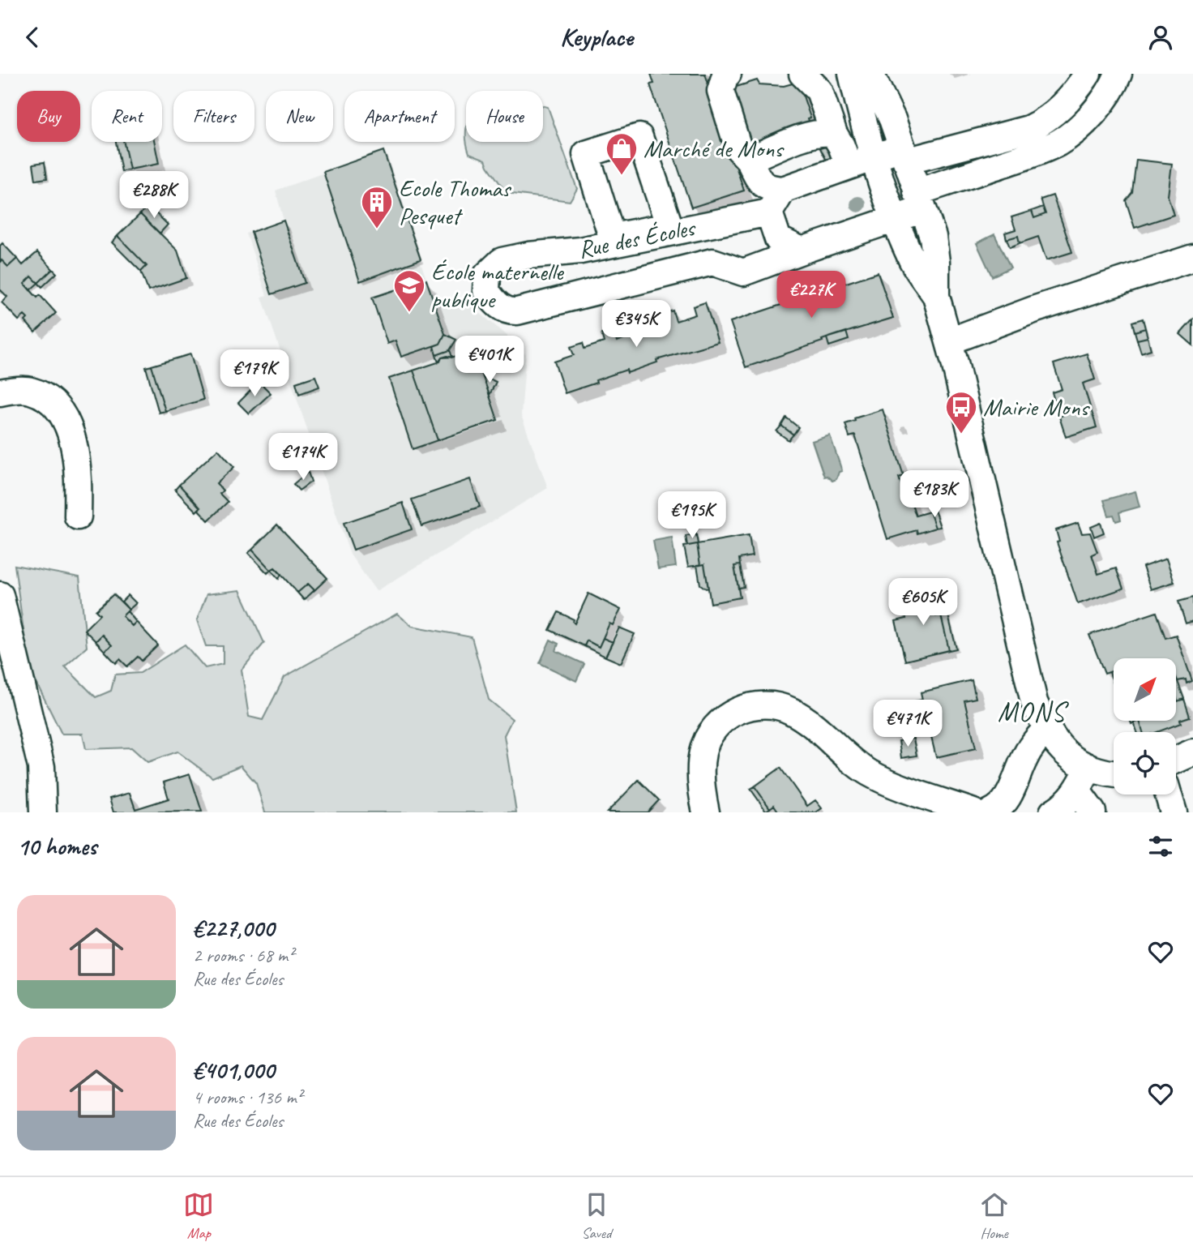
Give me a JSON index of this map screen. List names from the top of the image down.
{
  "streets": {
    "street": ["Rue des Écoles"]
  },
  "districts": ["MONS"],
  "places": {
    "shop": ["Marché de Mons"],
    "building": ["Ecole Thomas Pesquet"],
    "school or university": ["École maternelle publique"],
    "bus stop": ["Mairie Mons"]
  },
  "north": "top right",
  "page": {
    "header": "Keyplace",
    "chip": [
      "Buy",
      "Rent",
      "Filters",
      "New",
      "Apartment",
      "House"
    ],
    "price": [
      "€288K",
      "€227K",
      "€345K",
      "€401K",
      "€179K",
      "€174K",
      "€183K",
      "€195K",
      "€605K",
      "€471K"
    ],
    "heading": "10 homes",
    "list": [
      {
        "name": "€227,000",
        "note": "2 rooms · 68 m² · Rue des Écoles"
      },
      {
        "name": "€401,000",
        "note": "4 rooms · 136 m² · Rue des Écoles"
      }
    ],
    "tabs": ["Map", "Saved", "Home"]
  }
}
